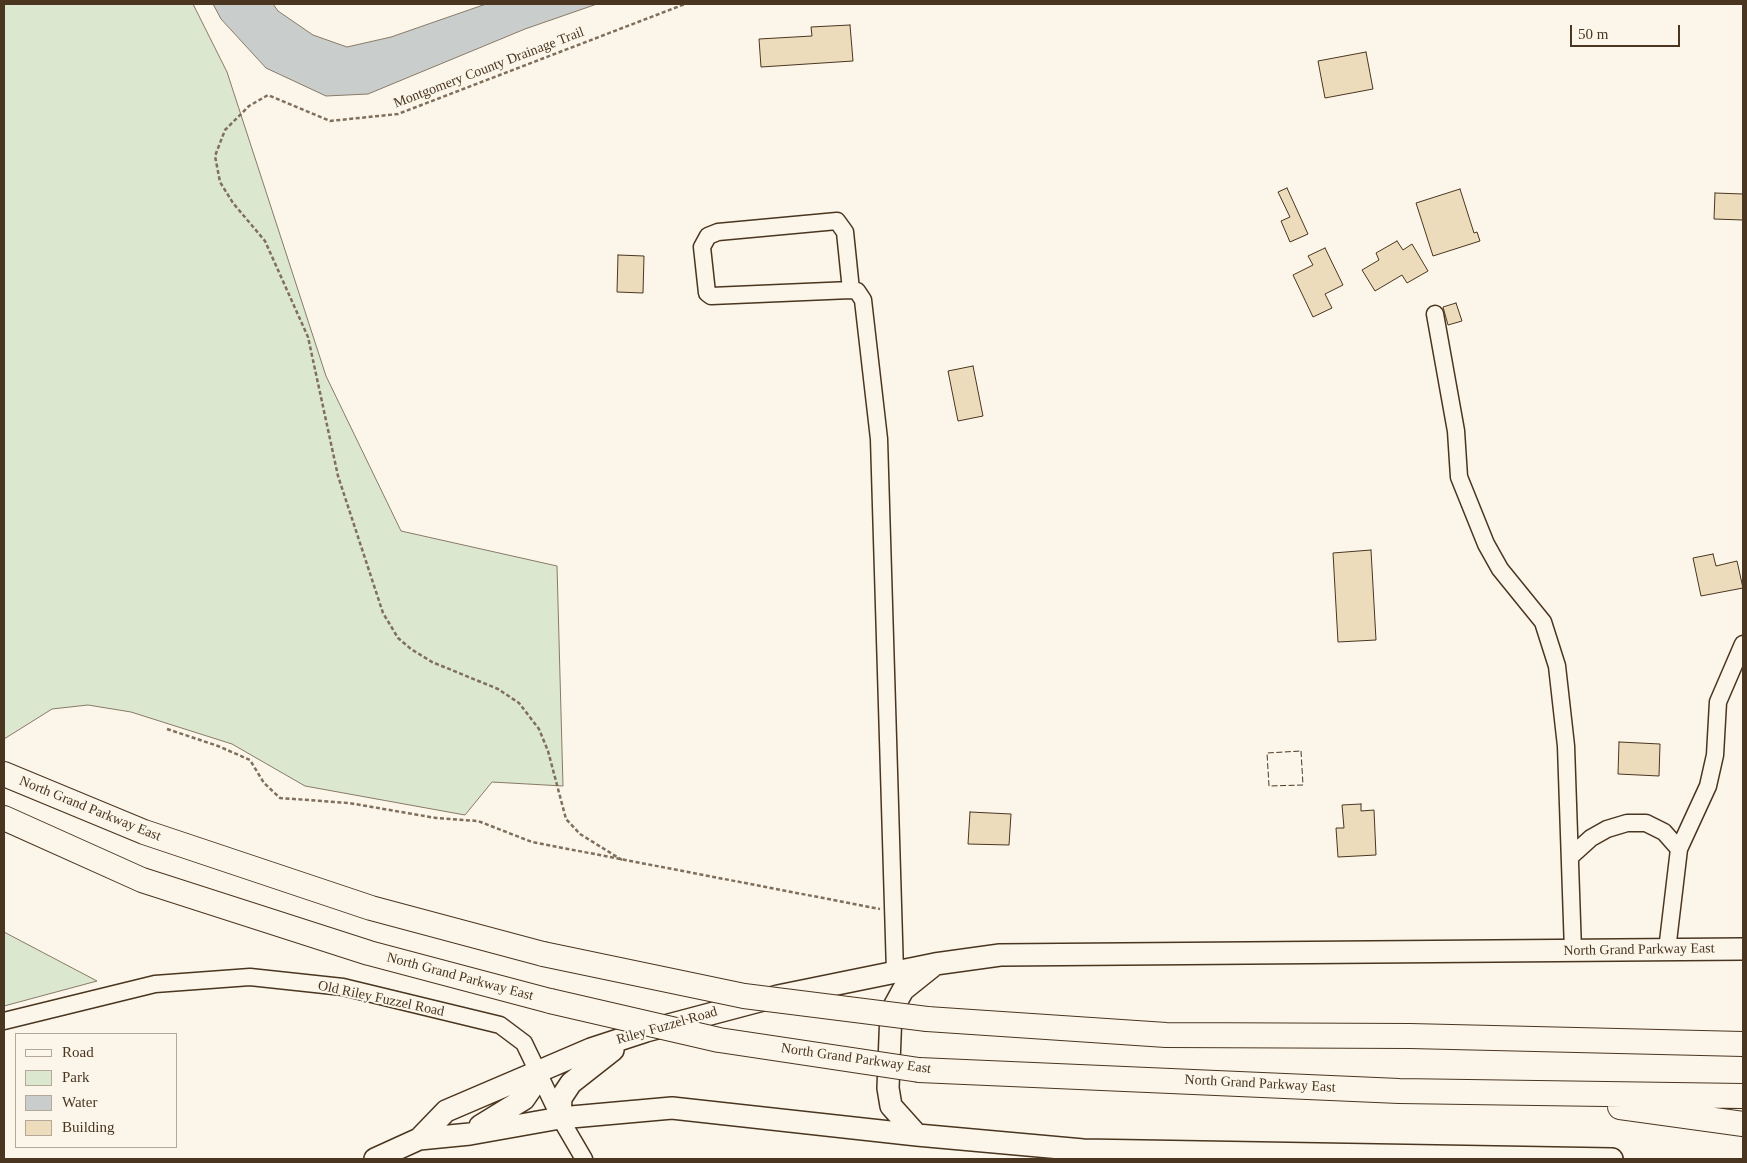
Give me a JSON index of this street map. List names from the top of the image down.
{
  "streets": {
    "highway": ["North Grand Parkway East"],
    "main road": ["Riley Fuzzel Road"],
    "street": ["Old Riley Fuzzel Road"],
    "path": ["Montgomery County Drainage Trail"]
  },
  "crossings": [
    ["North Grand Parkway East", "Riley Fuzzel Road"],
    ["Old Riley Fuzzel Road", "Riley Fuzzel Road"]
  ],
  "legend": [
    "Road",
    "Park",
    "Water",
    "Building"
  ],
  "scale_bar": "50 m"
}
